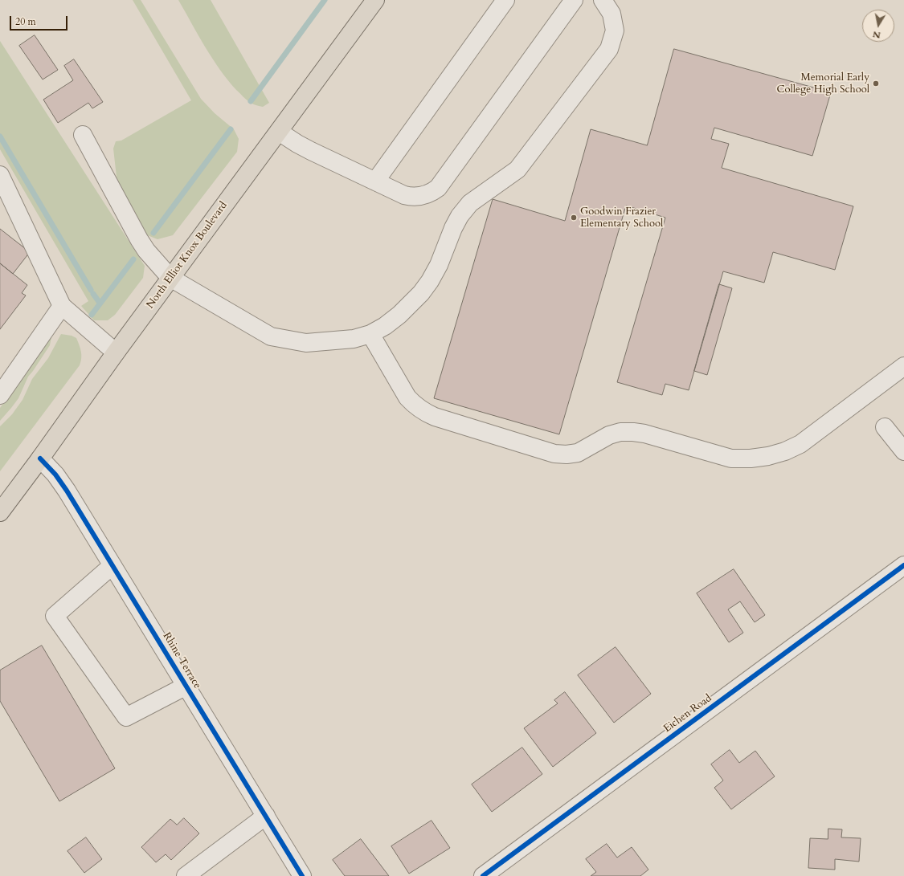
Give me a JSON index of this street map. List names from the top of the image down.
{
  "streets": {
    "main road": ["North Elliot Knox Boulevard"],
    "street": ["Rhine Terrace", "Eichen Road"]
  },
  "crossings": [
    ["North Elliot Knox Boulevard", "Rhine Terrace"]
  ],
  "places": ["Memorial Early College High School", "Goodwin Frazier Elementary School"],
  "scale_bar": "20 m",
  "north": "bottom"
}
